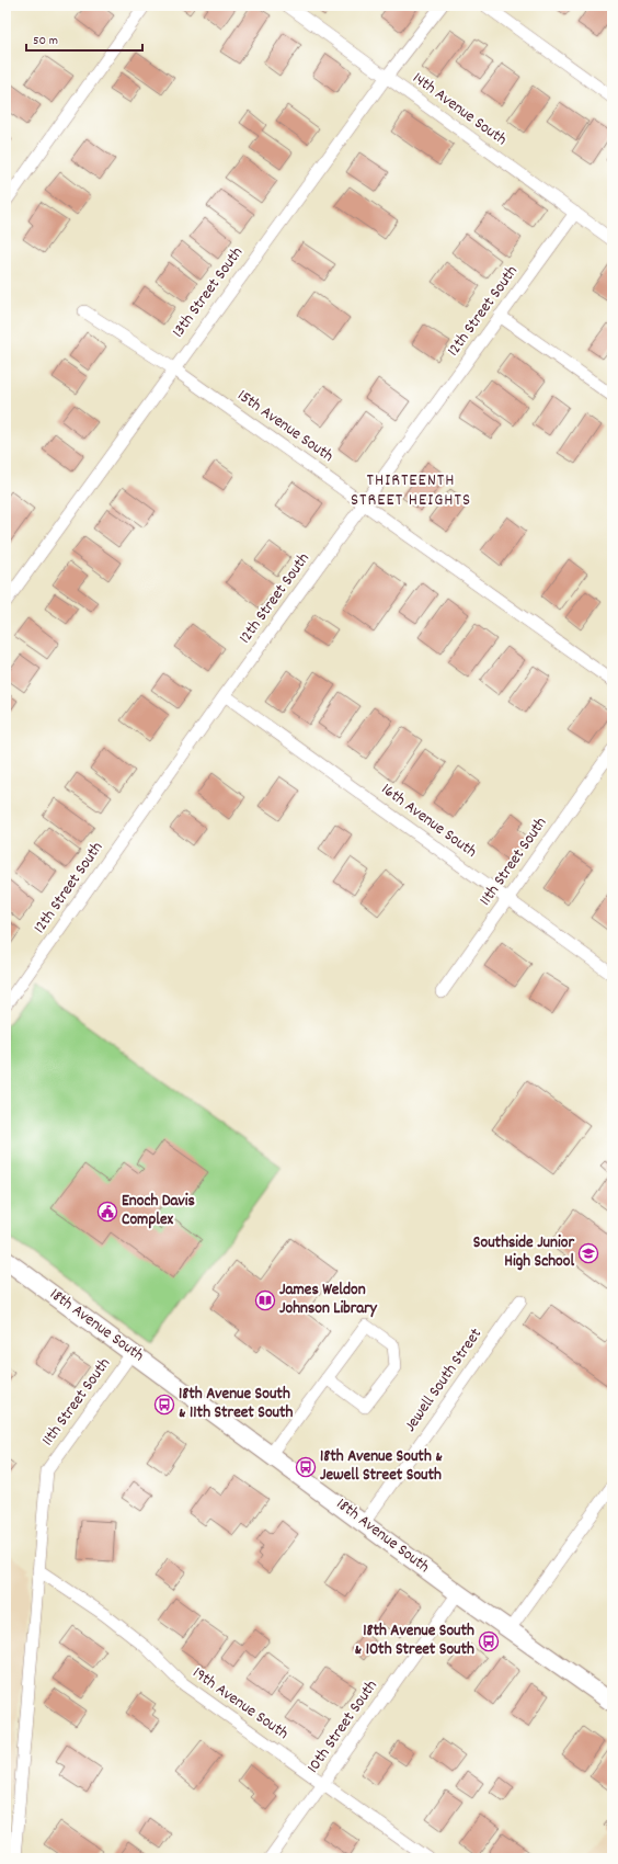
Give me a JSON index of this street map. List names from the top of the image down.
{
  "streets": {
    "street": [
      "14th Avenue South",
      "13th Street South",
      "12th Street South",
      "15th Avenue South",
      "16th Avenue South",
      "11th Street South",
      "18th Avenue South",
      "Jewell South Street",
      "19th Avenue South",
      "10th Street South"
    ]
  },
  "crossings": [
    ["14th Avenue South", "13th Street South"],
    ["14th Avenue South", "12th Street South"],
    ["13th Street South", "15th Avenue South"],
    ["12th Street South", "15th Avenue South"],
    ["12th Street South", "16th Avenue South"],
    ["16th Avenue South", "11th Street South"],
    ["11th Street South", "18th Avenue South"],
    ["11th Street South", "19th Avenue South"],
    ["18th Avenue South", "Jewell South Street"],
    ["18th Avenue South", "10th Street South"],
    ["19th Avenue South", "10th Street South"]
  ],
  "districts": ["THIRTEENTH STREET HEIGHTS"],
  "places": {
    "public building": ["Enoch Davis Complex"],
    "school or university": ["Southside Junior High School"],
    "library": ["James Weldon Johnson Library"],
    "bus stop": ["18th Avenue South & 11th Street South", "18th Avenue South & Jewell Street South", "18th Avenue South & 10th Street South"]
  },
  "scale_bar": "50 m"
}
